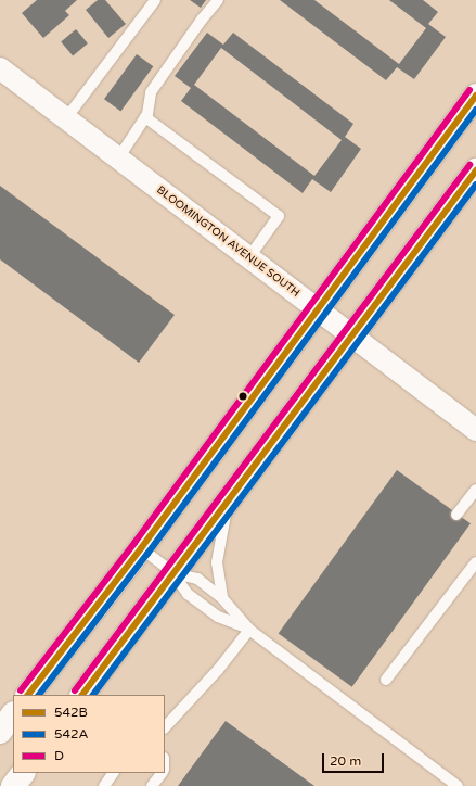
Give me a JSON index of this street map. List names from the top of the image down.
{
  "streets": {
    "street": ["BLOOMINGTON AVENUE SOUTH"]
  },
  "lines": ["transit line D", "transit line 542B", "transit line 542A"],
  "legend": ["542B", "542A", "D"],
  "scale_bar": "20 m"
}
